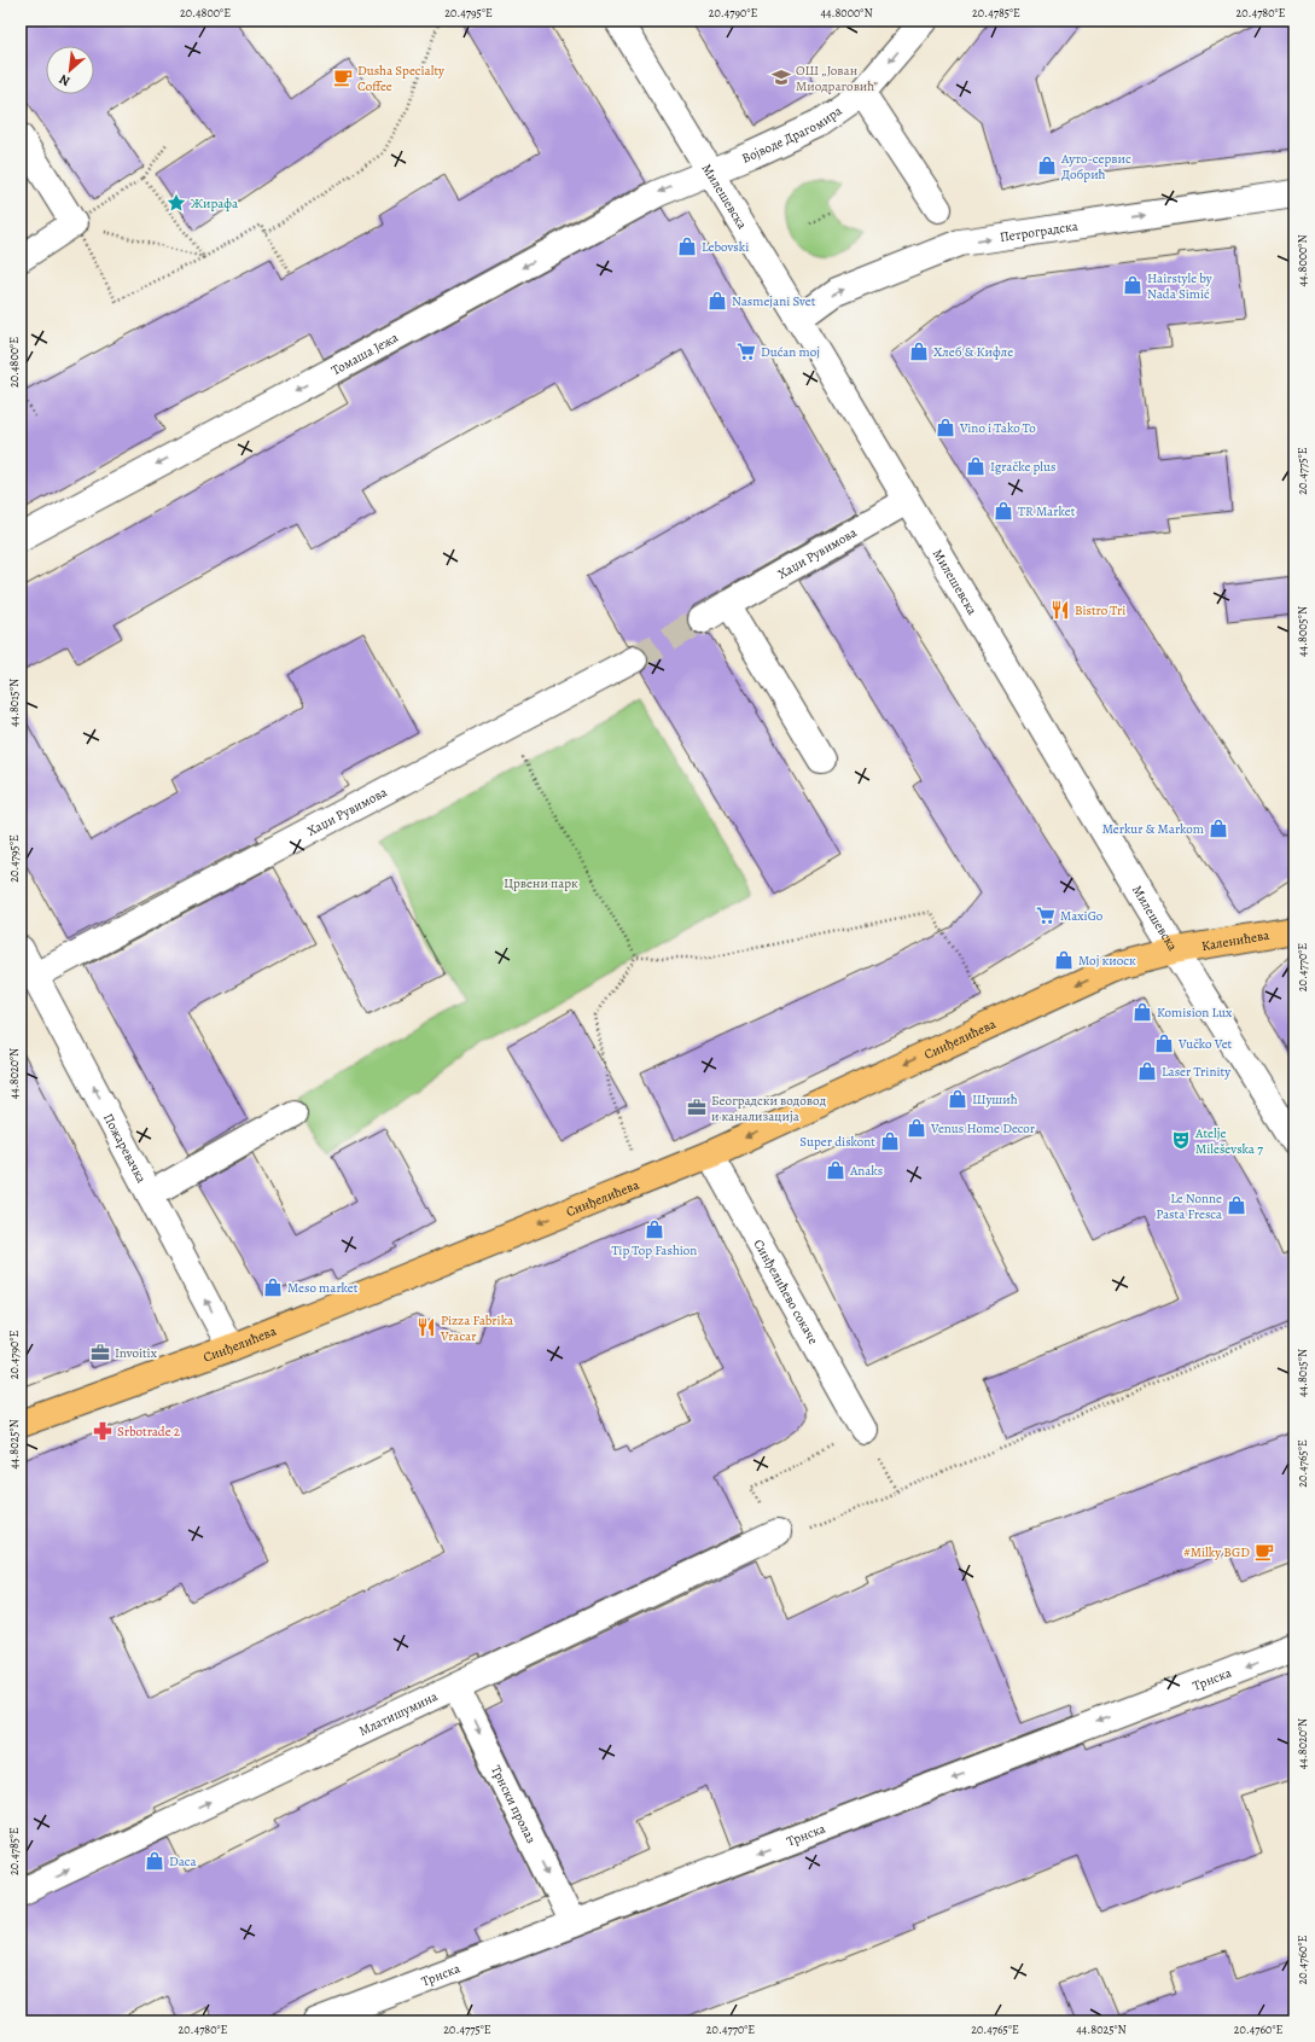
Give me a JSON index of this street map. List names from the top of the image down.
{
  "streets": {
    "main road": ["Каленићева", "Синђелићева"],
    "street": [
      "Војводе Драгомира",
      "Милешевска",
      "Петроградска",
      "Томаша Јежа",
      "Хаџи Рувимова",
      "Пожаревачка",
      "Синђелићево сокаче",
      "Трнска",
      "Млатишумина",
      "Трнски пролаз"
    ]
  },
  "crossings": [
    ["Војводе Драгомира", "Милешевска"],
    ["Војводе Драгомира", "Томаша Јежа"],
    ["Милешевска", "Петроградска"],
    ["Милешевска", "Томаша Јежа"],
    ["Милешевска", "Хаџи Рувимова"],
    ["Милешевска", "Каленићева"],
    ["Милешевска", "Синђелићева"],
    ["Хаџи Рувимова", "Пожаревачка"],
    ["Каленићева", "Синђелићева"],
    ["Синђелићева", "Пожаревачка"],
    ["Синђелићева", "Синђелићево сокаче"],
    ["Трнска", "Трнски пролаз"],
    ["Млатишумина", "Трнски пролаз"]
  ],
  "one_way": [
    "Војводе Драгомира",
    "Петроградска",
    "Томаша Јежа",
    "Синђелићева",
    "Пожаревачка",
    "Трнска",
    "Млатишумина",
    "Трнски пролаз"
  ],
  "parks": ["Црвени парк"],
  "places": {
    "cafe": ["Dusha Specialty Coffee", "#Milky BGD"],
    "school or university": ["ОШ „Јован Миодраговић”"],
    "shop": [
      "Ауто-сервис Добрић",
      "Lebovski",
      "Hairstyle by Nada Simić",
      "Nasmejani Svet",
      "Хлеб & Кифле",
      "Vino i Tako To",
      "Igračke plus",
      "TR Market",
      "Merkur & Markom",
      "Мој киоск",
      "Komision Lux",
      "Vučko Vet",
      "Laser Trinity",
      "Шушић",
      "Venus Home Decor",
      "Super diskont",
      "Anaks",
      "Le Nonne Pasta Fresca",
      "Tip Top Fashion",
      "Meso market",
      "Daca"
    ],
    "place": ["Жирафа"],
    "supermarket": ["Dućan moj", "MaxiGo"],
    "restaurant": ["Bistro Tri", "Pizza Fabrika Vracar"],
    "office": ["Београдски водовод и канализација", "Invoitix"],
    "theatre": ["Atelje Mileševska 7"],
    "pharmacy": ["Srbotrade 2"]
  },
  "north": "bottom left",
  "coordinates": [
    "20.4800°E",
    "20.4795°E",
    "20.4790°E",
    "44.8000°N",
    "20.4785°E",
    "20.4780°E",
    "20.4775°E",
    "44.8005°N",
    "44.8015°N",
    "20.4770°E",
    "44.8020°N",
    "44.8025°N",
    "20.4765°E",
    "20.4760°E"
  ]
}
